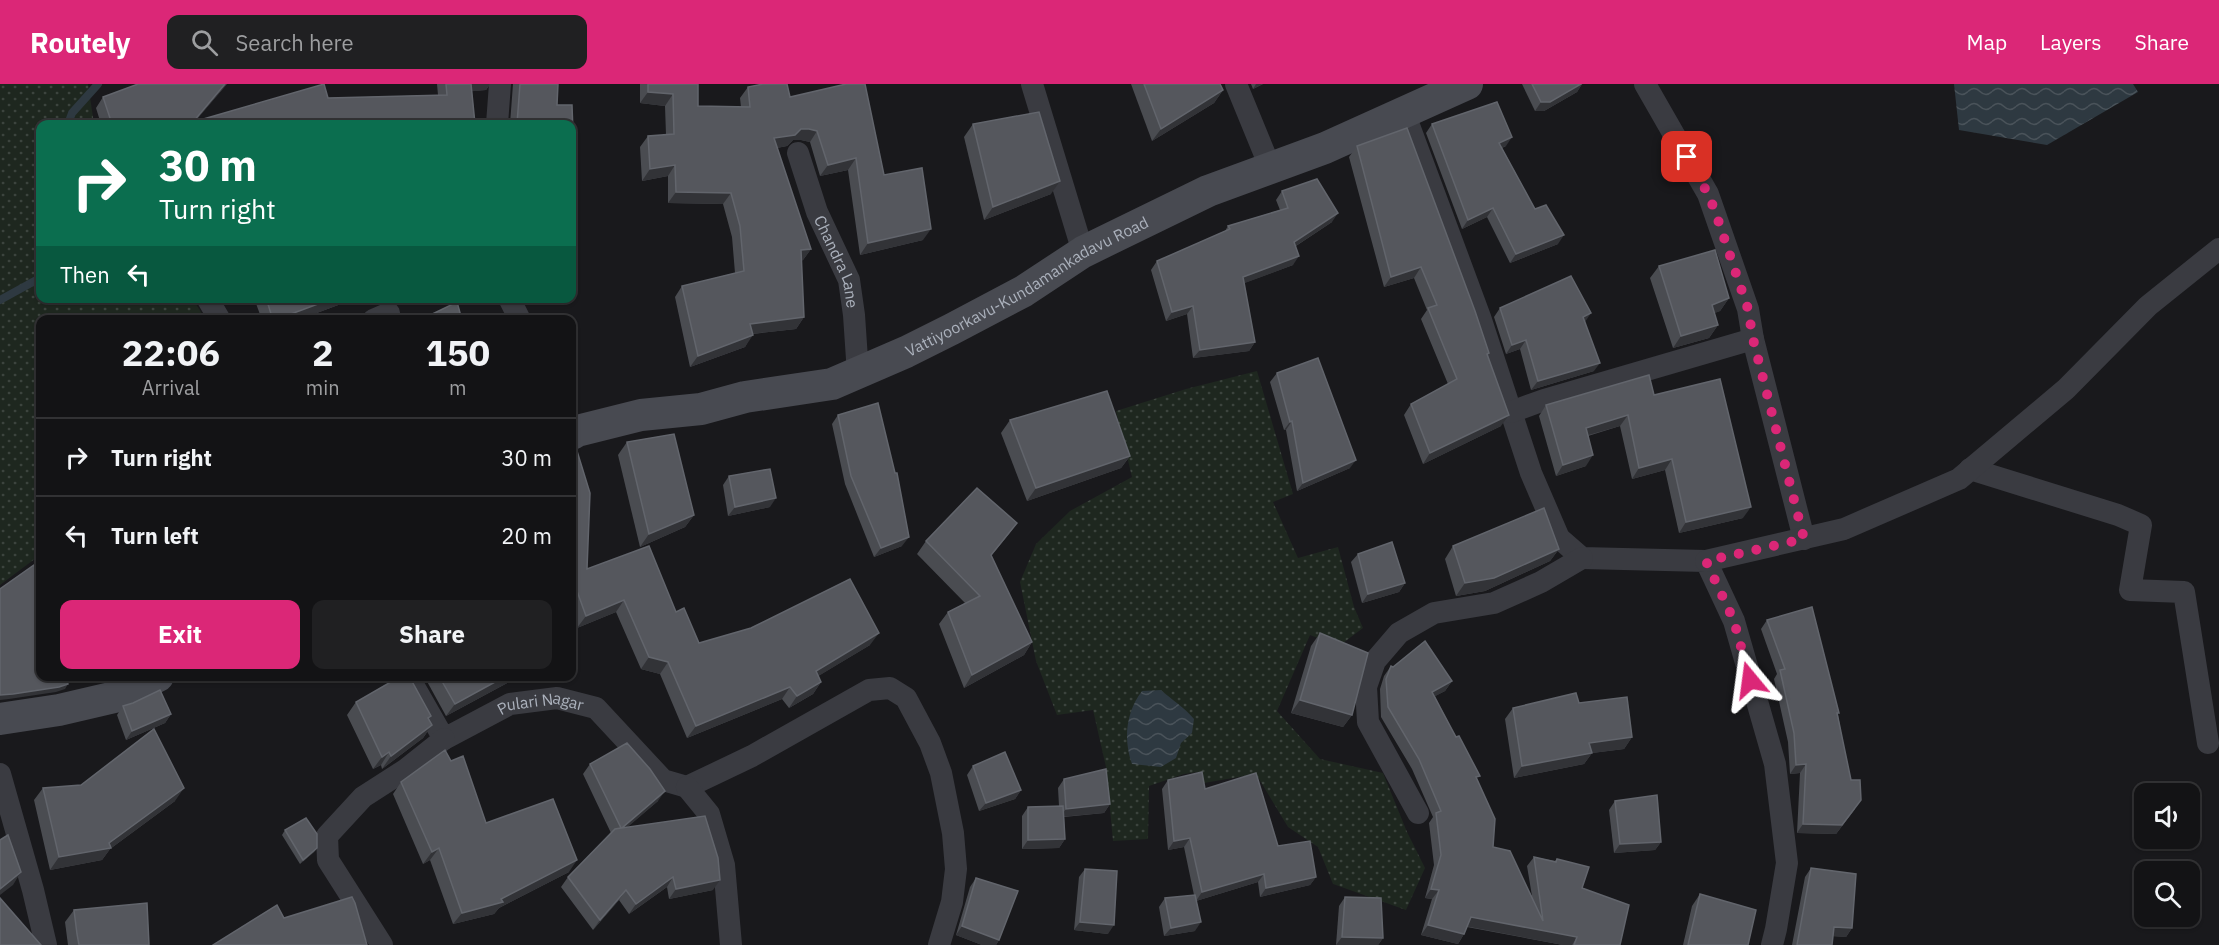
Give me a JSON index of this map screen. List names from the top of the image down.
{
  "streets": {
    "street": ["Chandra Lane", "Vattiyoorkavu-Kundamankadavu Road", "Pulari Nagar"]
  },
  "crossings": [
    ["Chandra Lane", "Vattiyoorkavu-Kundamankadavu Road"]
  ],
  "page": {
    "header": "Routely",
    "search": "Search here",
    "nav": ["Map", "Layers", "Share"],
    "turn": ["30 m", "Turn right"],
    "then": "Then",
    "eta": [
      "22:06",
      "Arrival",
      "2",
      "min",
      "150",
      "m"
    ],
    "list": [
      {
        "name": "Turn right",
        "value": "30 m"
      },
      {
        "name": "Turn left",
        "value": "20 m"
      }
    ],
    "buttons": ["Exit", "Share"]
  }
}
